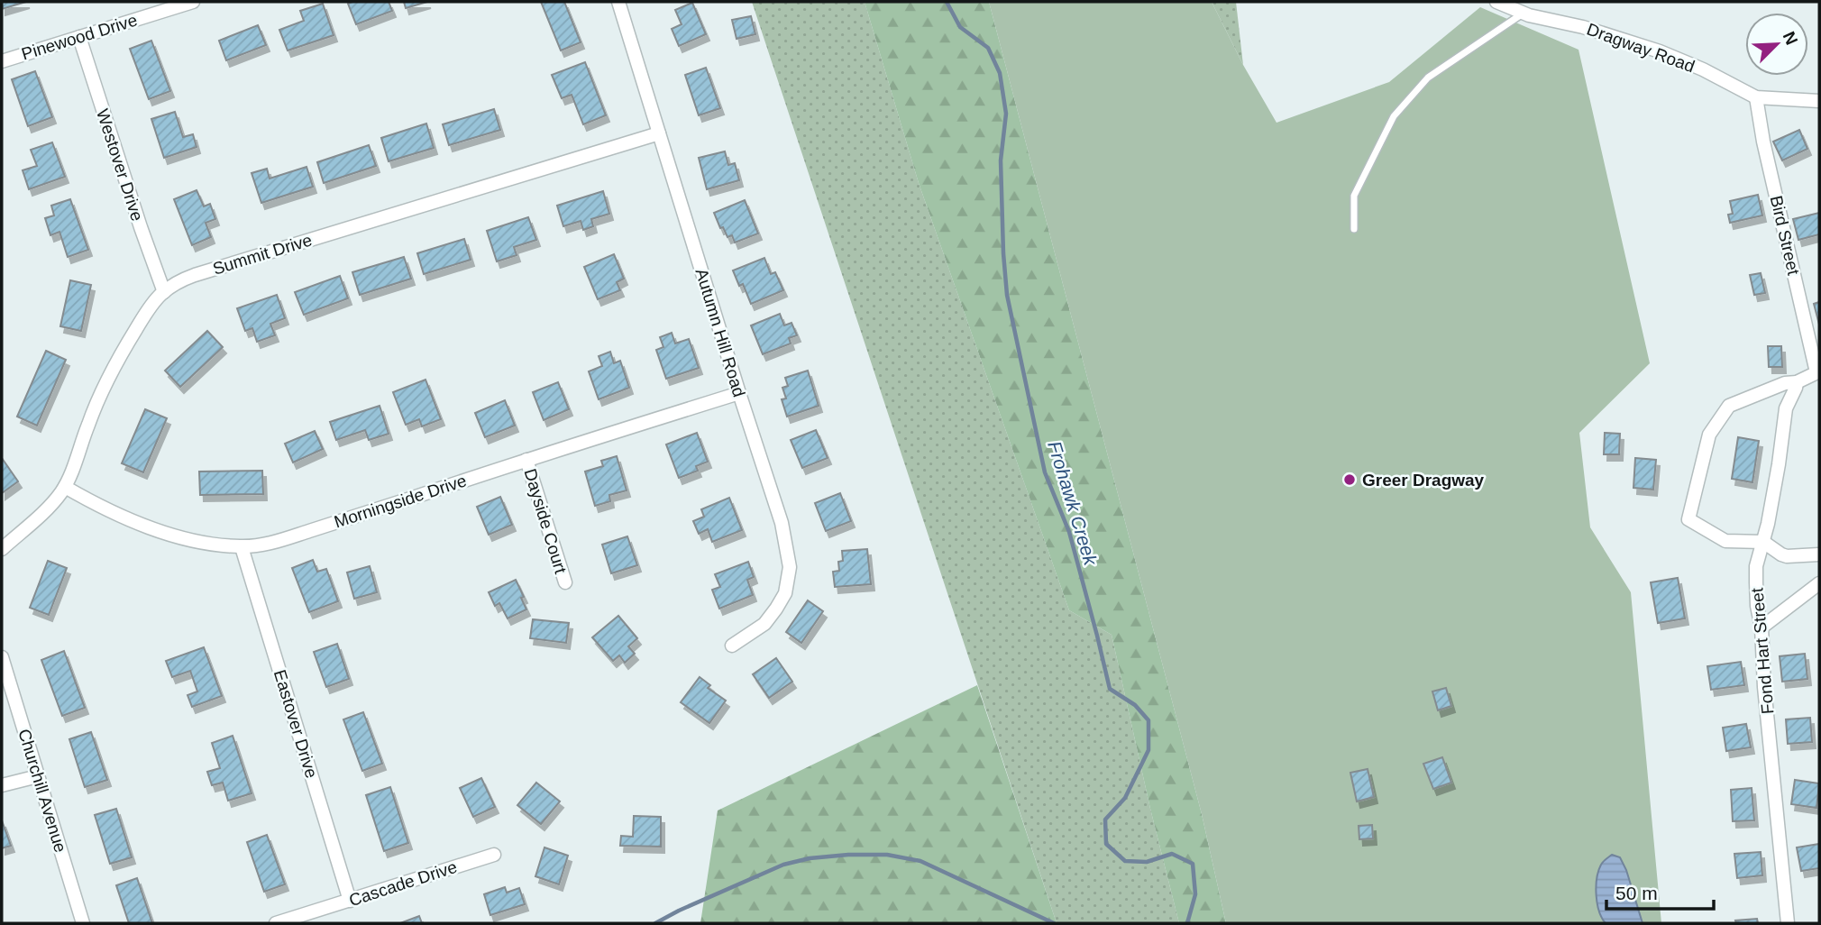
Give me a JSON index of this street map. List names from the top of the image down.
{
  "streets": {
    "street": [
      "Pinewood Drive",
      "Dragway Road",
      "Westover Drive",
      "Bird Street",
      "Summit Drive",
      "Autumn Hill Road",
      "Morningside Drive",
      "Dayside Court",
      "Fond Hart Street",
      "Eastover Drive",
      "Churchill Avenue",
      "Cascade Drive"
    ]
  },
  "crossings": [
    ["Pinewood Drive", "Westover Drive"],
    ["Dragway Road", "Bird Street"],
    ["Westover Drive", "Summit Drive"],
    ["Summit Drive", "Autumn Hill Road"],
    ["Summit Drive", "Morningside Drive"],
    ["Autumn Hill Road", "Morningside Drive"],
    ["Morningside Drive", "Dayside Court"],
    ["Morningside Drive", "Eastover Drive"],
    ["Eastover Drive", "Cascade Drive"]
  ],
  "water": ["Frohawk Creek"],
  "places": ["Greer Dragway"],
  "scale_bar": "50 m",
  "north": "top right"
}
